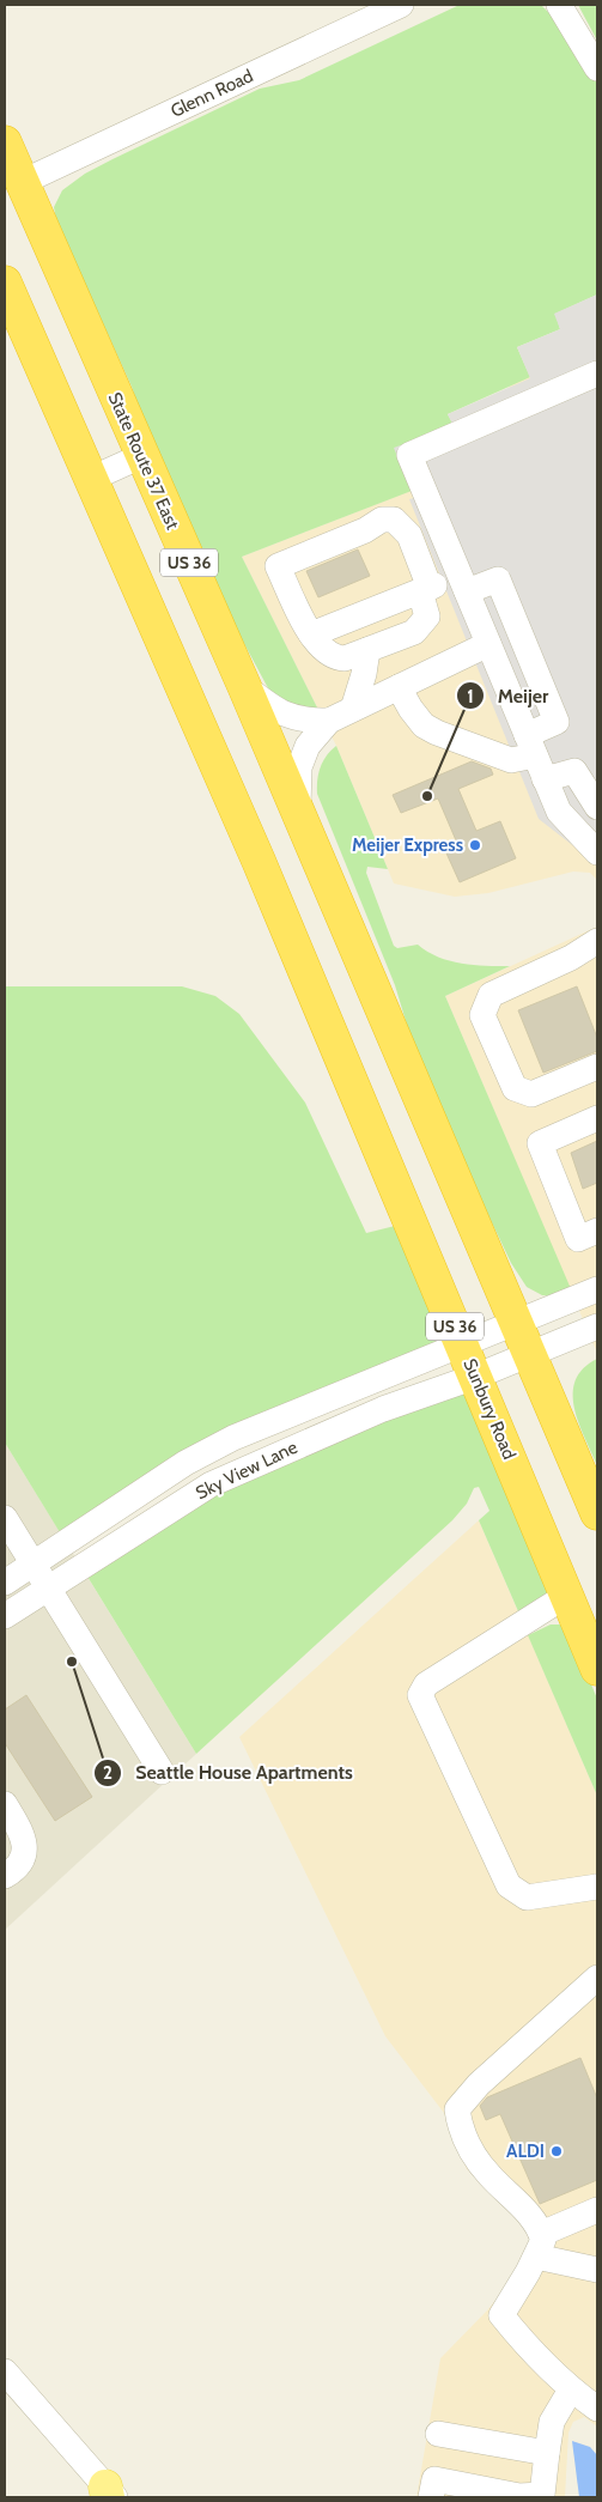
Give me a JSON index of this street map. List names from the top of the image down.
{
  "streets": {
    "highway": ["State Route 37 East", "US 36", "Sunbury Road"],
    "street": ["Glenn Road", "Sky View Lane"]
  },
  "crossings": [
    ["Glenn Road", "State Route 37 East"],
    ["State Route 37 East", "US 36"],
    ["State Route 37 East", "Sky View Lane"],
    ["US 36", "Sunbury Road"],
    ["US 36", "Sky View Lane"],
    ["Sunbury Road", "Sky View Lane"]
  ],
  "places": [
    "Meijer",
    "Meijer Express",
    "Seattle House Apartments",
    "ALDI"
  ]
}
